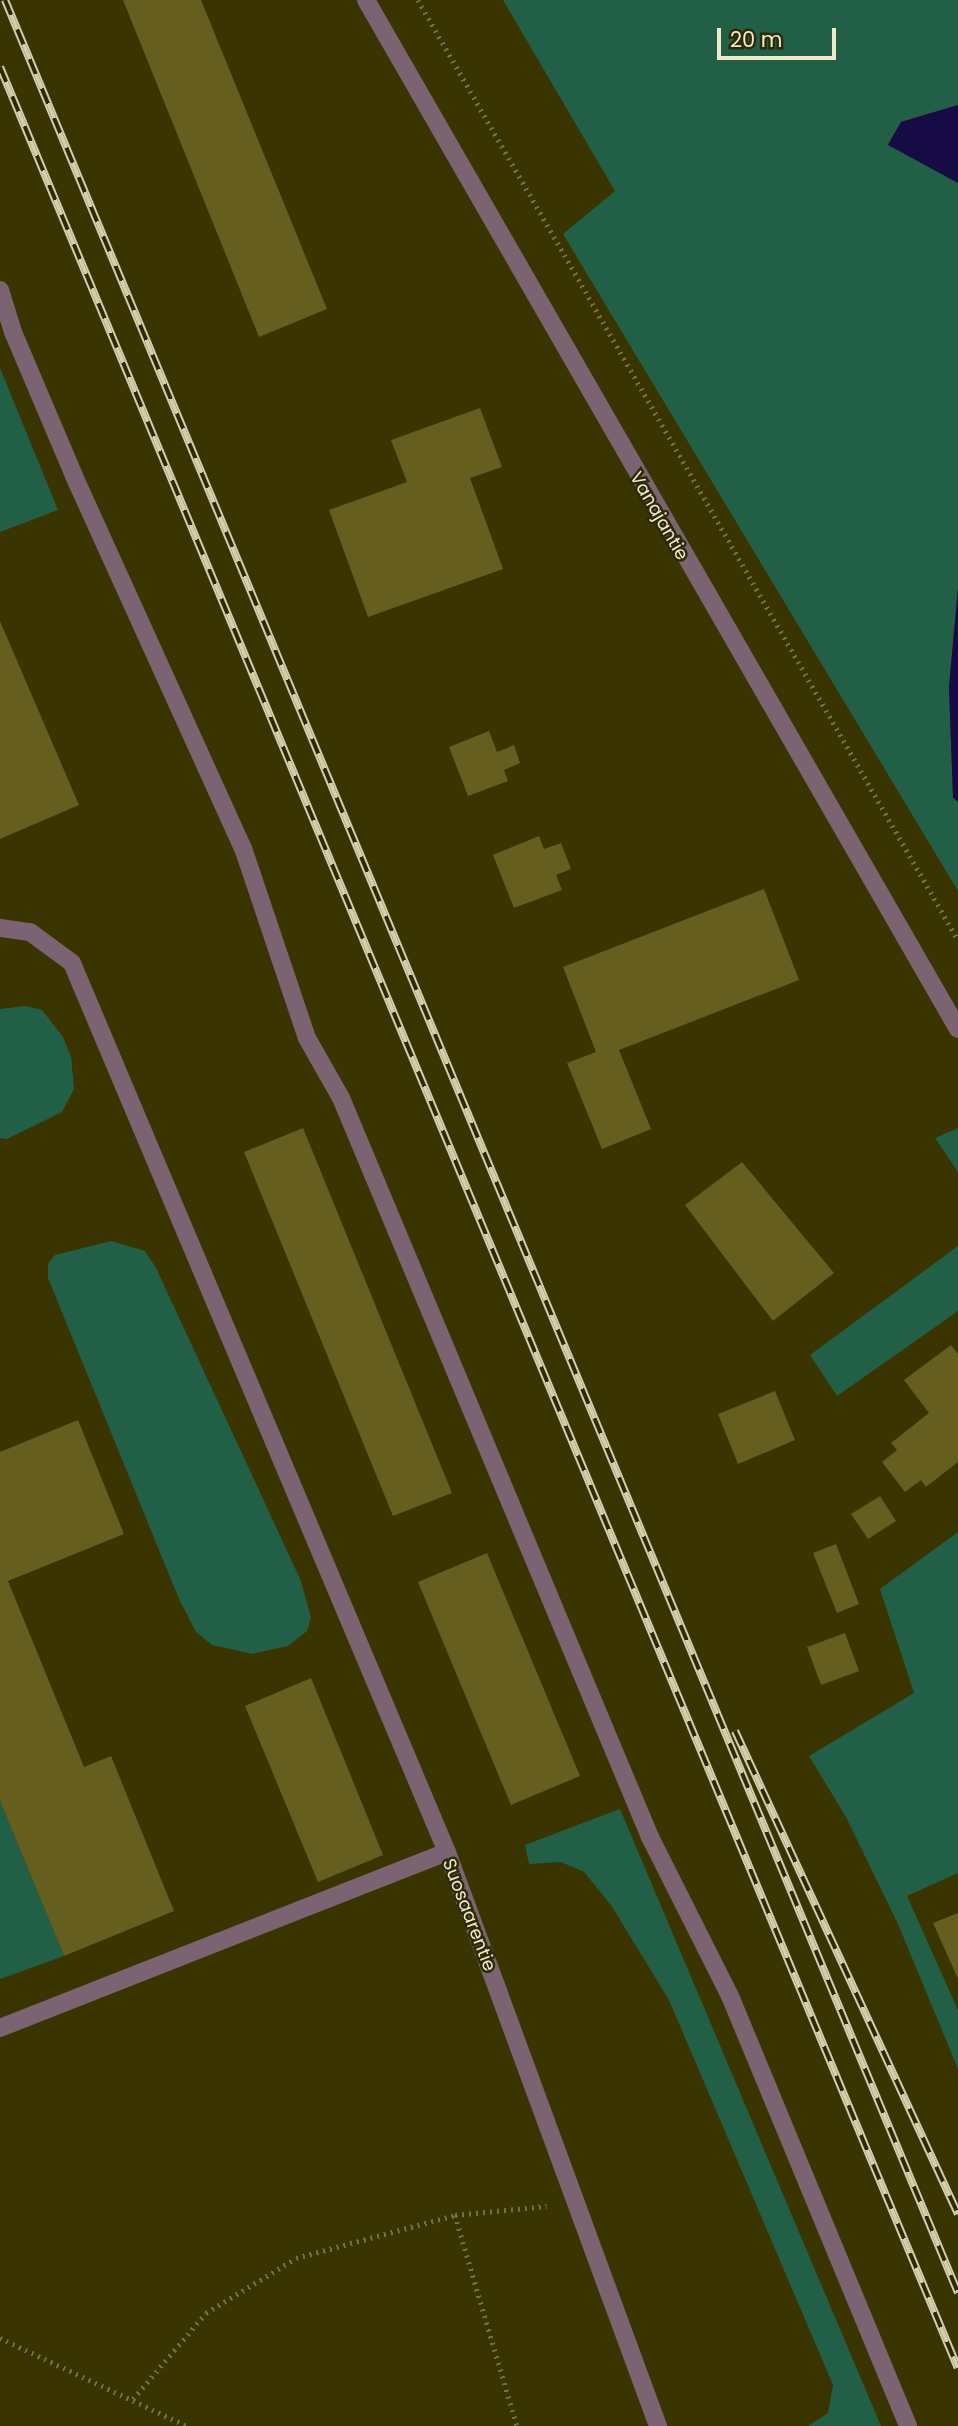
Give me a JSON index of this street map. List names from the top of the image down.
{
  "streets": {
    "street": ["Vanajantie", "Suosaarentie"]
  },
  "scale_bar": "20 m"
}
